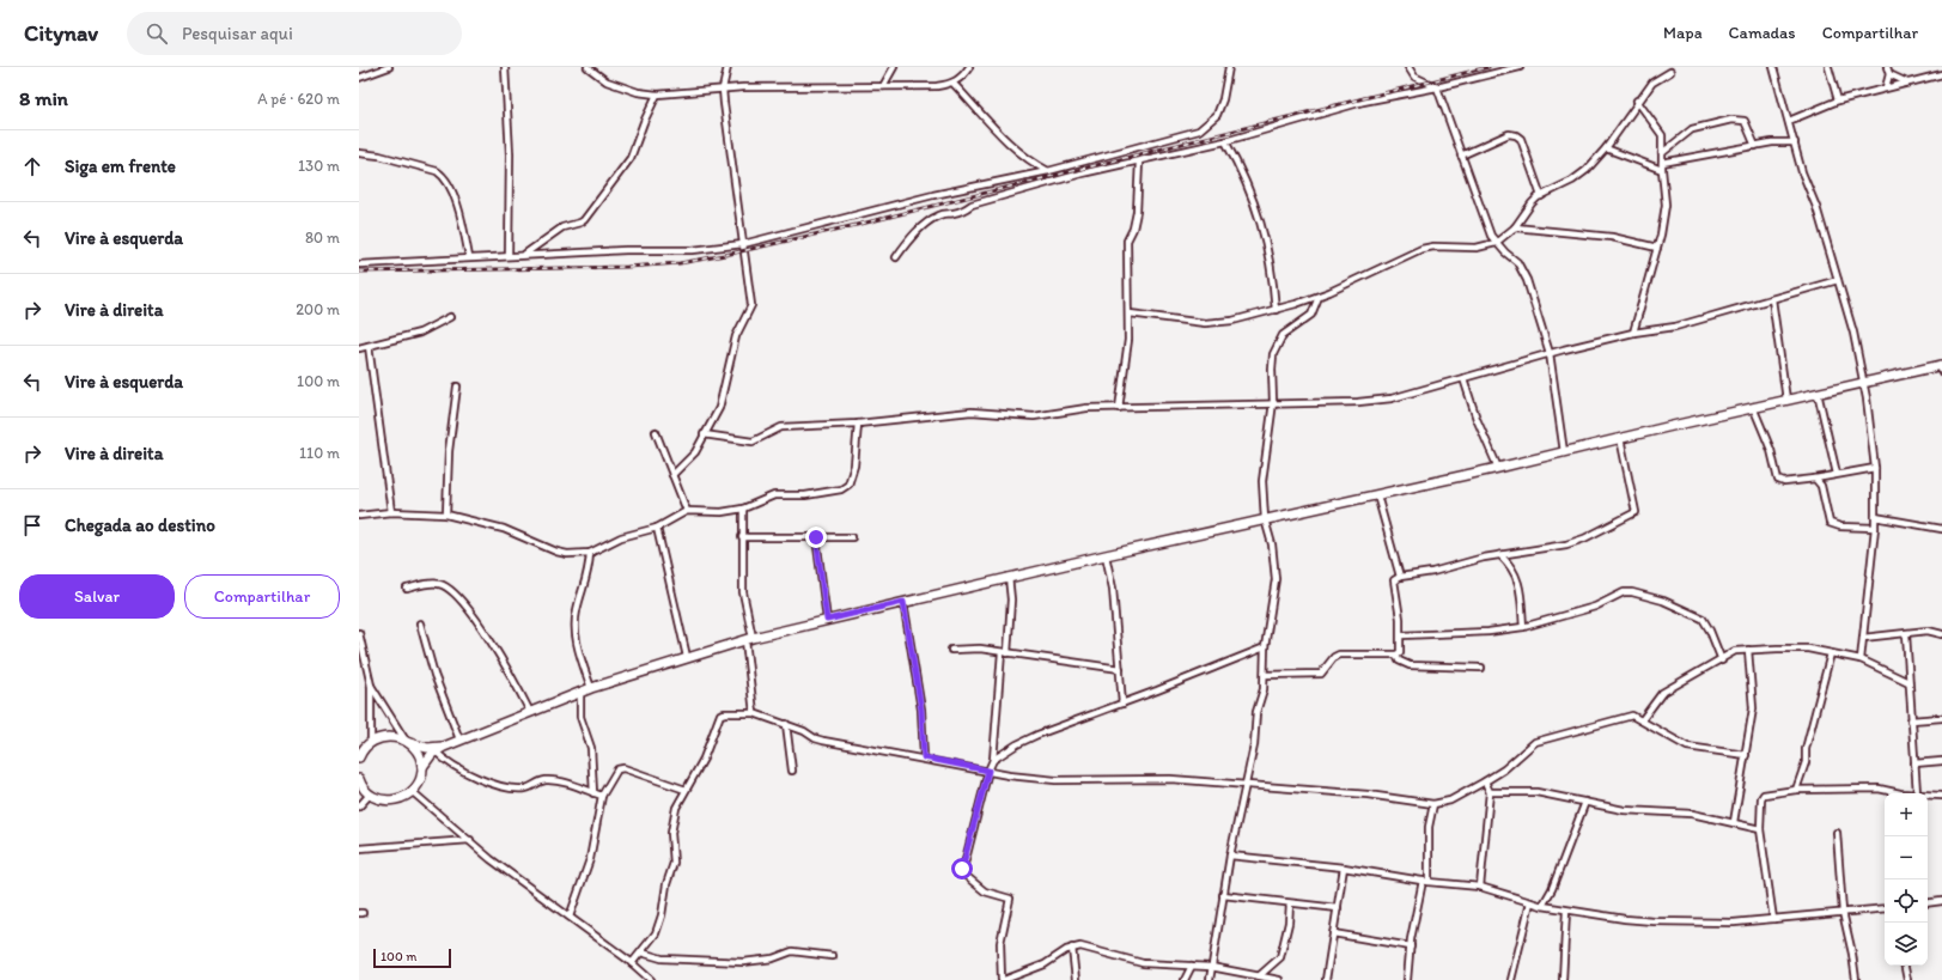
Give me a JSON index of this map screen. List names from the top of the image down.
{
  "scale_bar": "100 m",
  "page": {
    "header": "Citynav",
    "search": "Pesquisar aqui",
    "nav": ["Mapa", "Camadas", "Compartilhar"],
    "heading": ["8 min", "A pé · 620 m"],
    "list": [
      ["Siga em frente", "130 m"],
      ["Vire à esquerda", "80 m"],
      ["Vire à direita", "200 m"],
      ["Vire à esquerda", "100 m"],
      ["Vire à direita", "110 m"],
      "Chegada ao destino"
    ],
    "buttons": ["Salvar", "Compartilhar"],
    "map_buttons": ["+", "−"],
    "scale": "100 m"
  }
}
